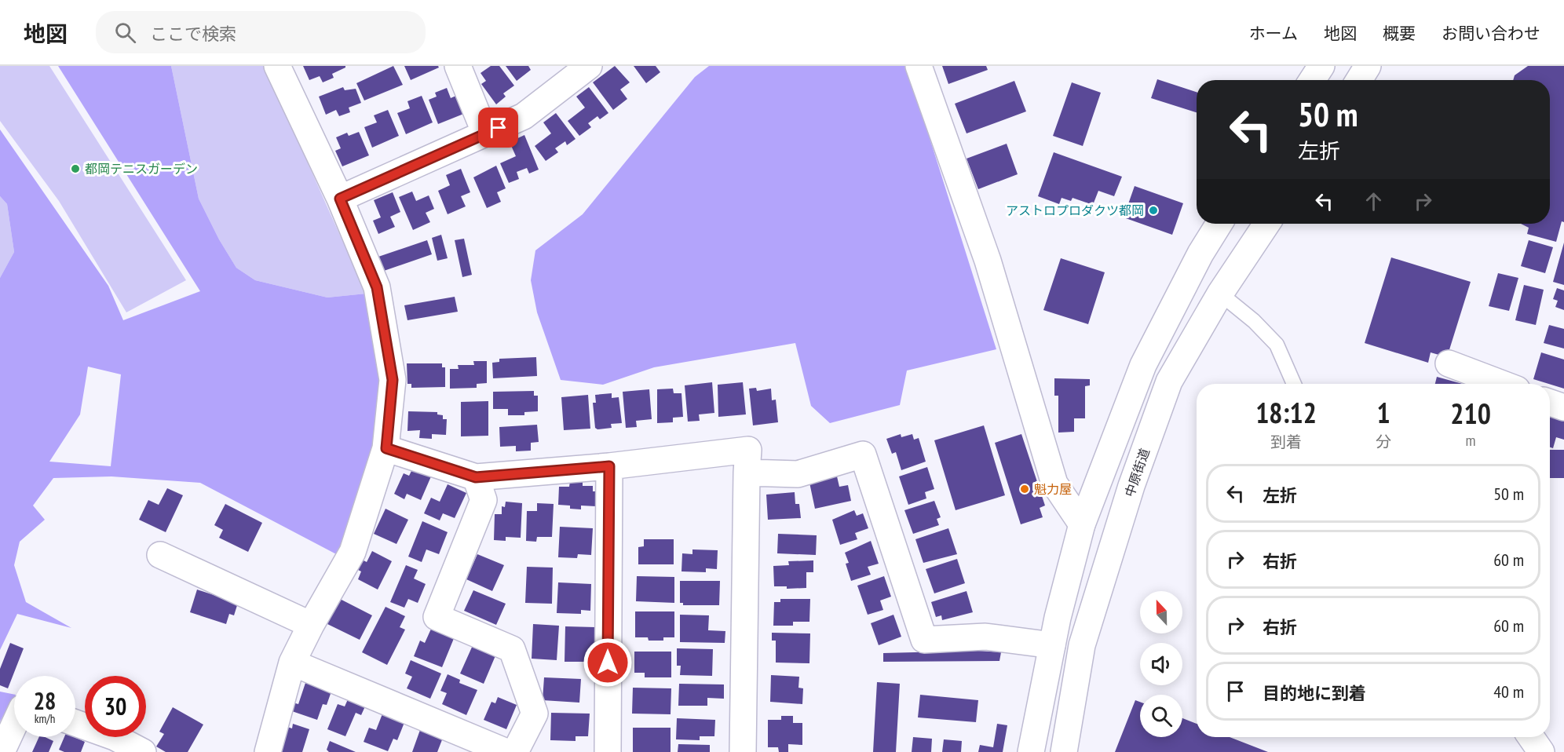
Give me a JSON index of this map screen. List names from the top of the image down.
{
  "streets": {
    "street": ["中原街道"]
  },
  "places": ["都岡テニスガーデン", "アストロプロダクツ都岡", "魁力屋"],
  "north": "top",
  "page": {
    "header": "地図",
    "search": "ここで検索",
    "nav": [
      "ホーム",
      "地図",
      "概要",
      "お問い合わせ"
    ],
    "turn": ["50 m", "左折"],
    "eta": [
      "18:12",
      "到着",
      "1",
      "分",
      "210",
      "m"
    ],
    "list": [
      {
        "name": "左折",
        "value": "50 m"
      },
      {
        "name": "右折",
        "value": "60 m"
      },
      {
        "name": "右折",
        "value": "60 m"
      },
      {
        "name": "目的地に到着",
        "value": "40 m"
      }
    ],
    "speed": "28 km/h",
    "limit": "30"
  }
}
